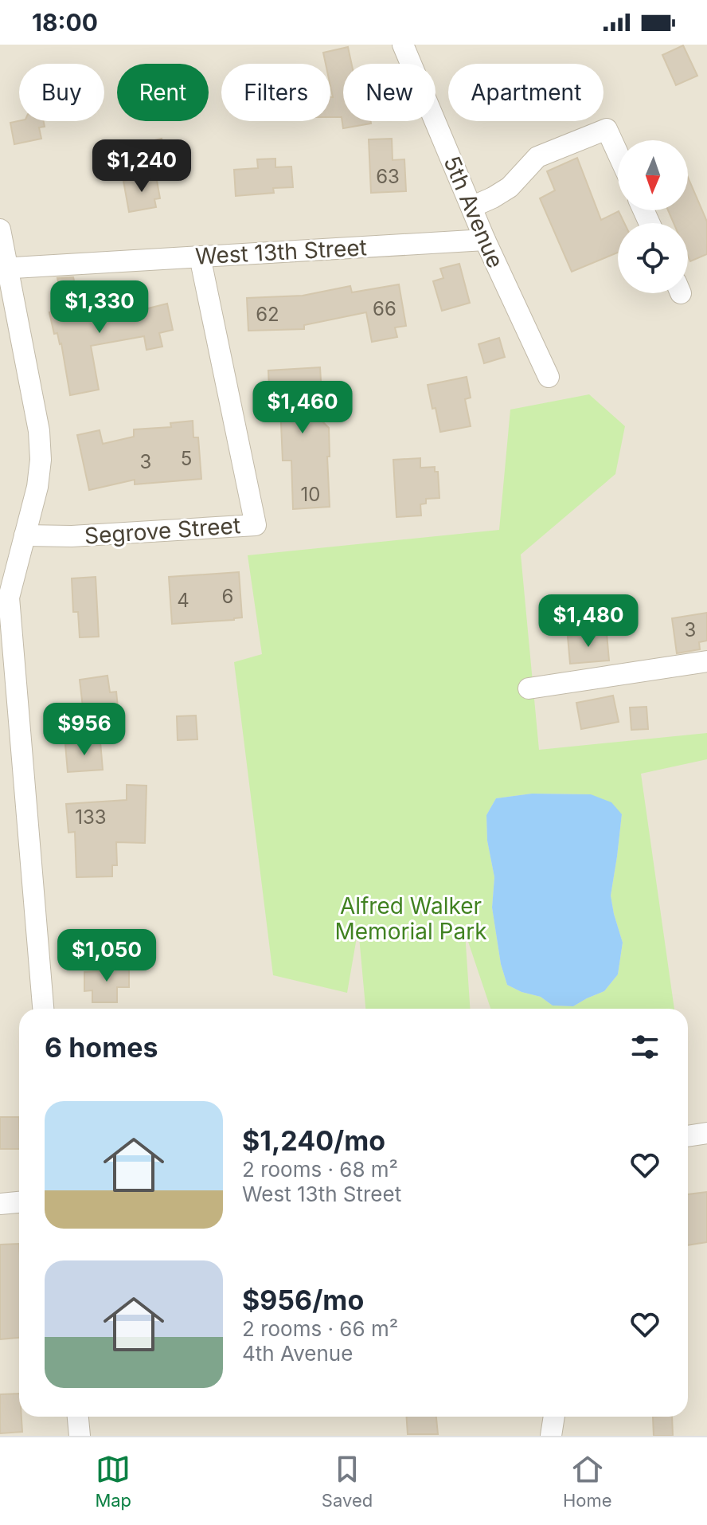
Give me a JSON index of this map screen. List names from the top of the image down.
{
  "streets": {
    "street": ["5th Avenue", "West 13th Street", "Segrove Street"]
  },
  "crossings": [
    ["5th Avenue", "West 13th Street"],
    ["West 13th Street", "Segrove Street"]
  ],
  "parks": ["Alfred Walker Memorial Park"],
  "house_numbers": [
    "63",
    "66",
    "62",
    "5",
    "3",
    "10",
    "6",
    "4",
    "3",
    "133"
  ],
  "north": "bottom",
  "page": {
    "status": "18:00",
    "chip": [
      "Buy",
      "Rent",
      "Filters",
      "New",
      "Apartment"
    ],
    "price": [
      "$1,240",
      "$1,330",
      "$1,460",
      "$1,480",
      "$956",
      "$1,050"
    ],
    "heading": "6 homes",
    "list": [
      {
        "name": "$1,240/mo",
        "note": "2 rooms · 68 m² · West 13th Street"
      },
      {
        "name": "$956/mo",
        "note": "2 rooms · 66 m² · 4th Avenue"
      }
    ],
    "tabs": ["Map", "Saved", "Home"]
  }
}
